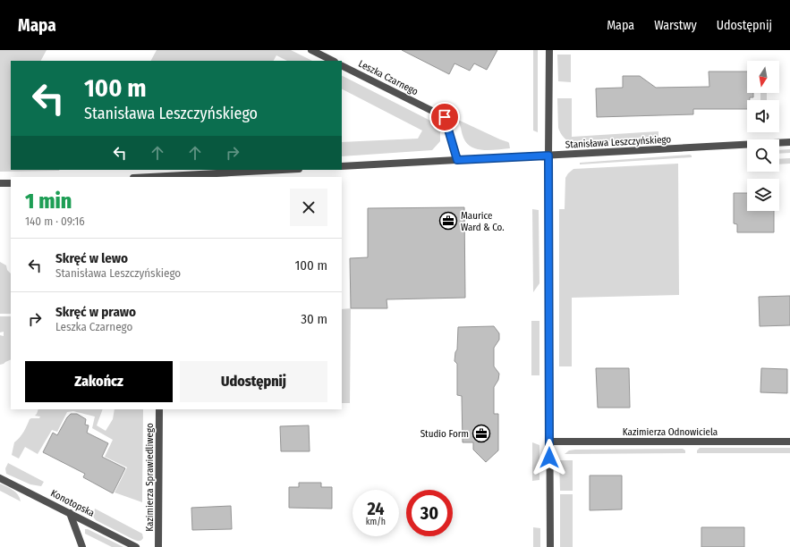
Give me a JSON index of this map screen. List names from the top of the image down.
{
  "streets": {
    "street": [
      "Leszka Czarnego",
      "Stanisława Leszczyńskiego",
      "Kazimierza Odnowiciela",
      "Kazimierza Sprawiedliwego",
      "Konotopska"
    ]
  },
  "crossings": [
    ["Leszka Czarnego", "Stanisława Leszczyńskiego"]
  ],
  "places": {
    "office": ["Maurice Ward & Co.", "Studio Form"]
  },
  "north": "bottom",
  "page": {
    "header": "Mapa",
    "nav": ["Mapa", "Warstwy", "Udostępnij"],
    "turn": ["100 m", "Stanisława Leszczyńskiego"],
    "heading": ["1 min", "140 m · 09:16"],
    "list": [
      {
        "name": "Skręć w lewo",
        "note": "Stanisława Leszczyńskiego",
        "value": "100 m"
      },
      {
        "name": "Skręć w prawo",
        "note": "Leszka Czarnego",
        "value": "30 m"
      }
    ],
    "buttons": ["Zakończ", "Udostępnij"],
    "speed": "24 km/h",
    "limit": "30"
  }
}
